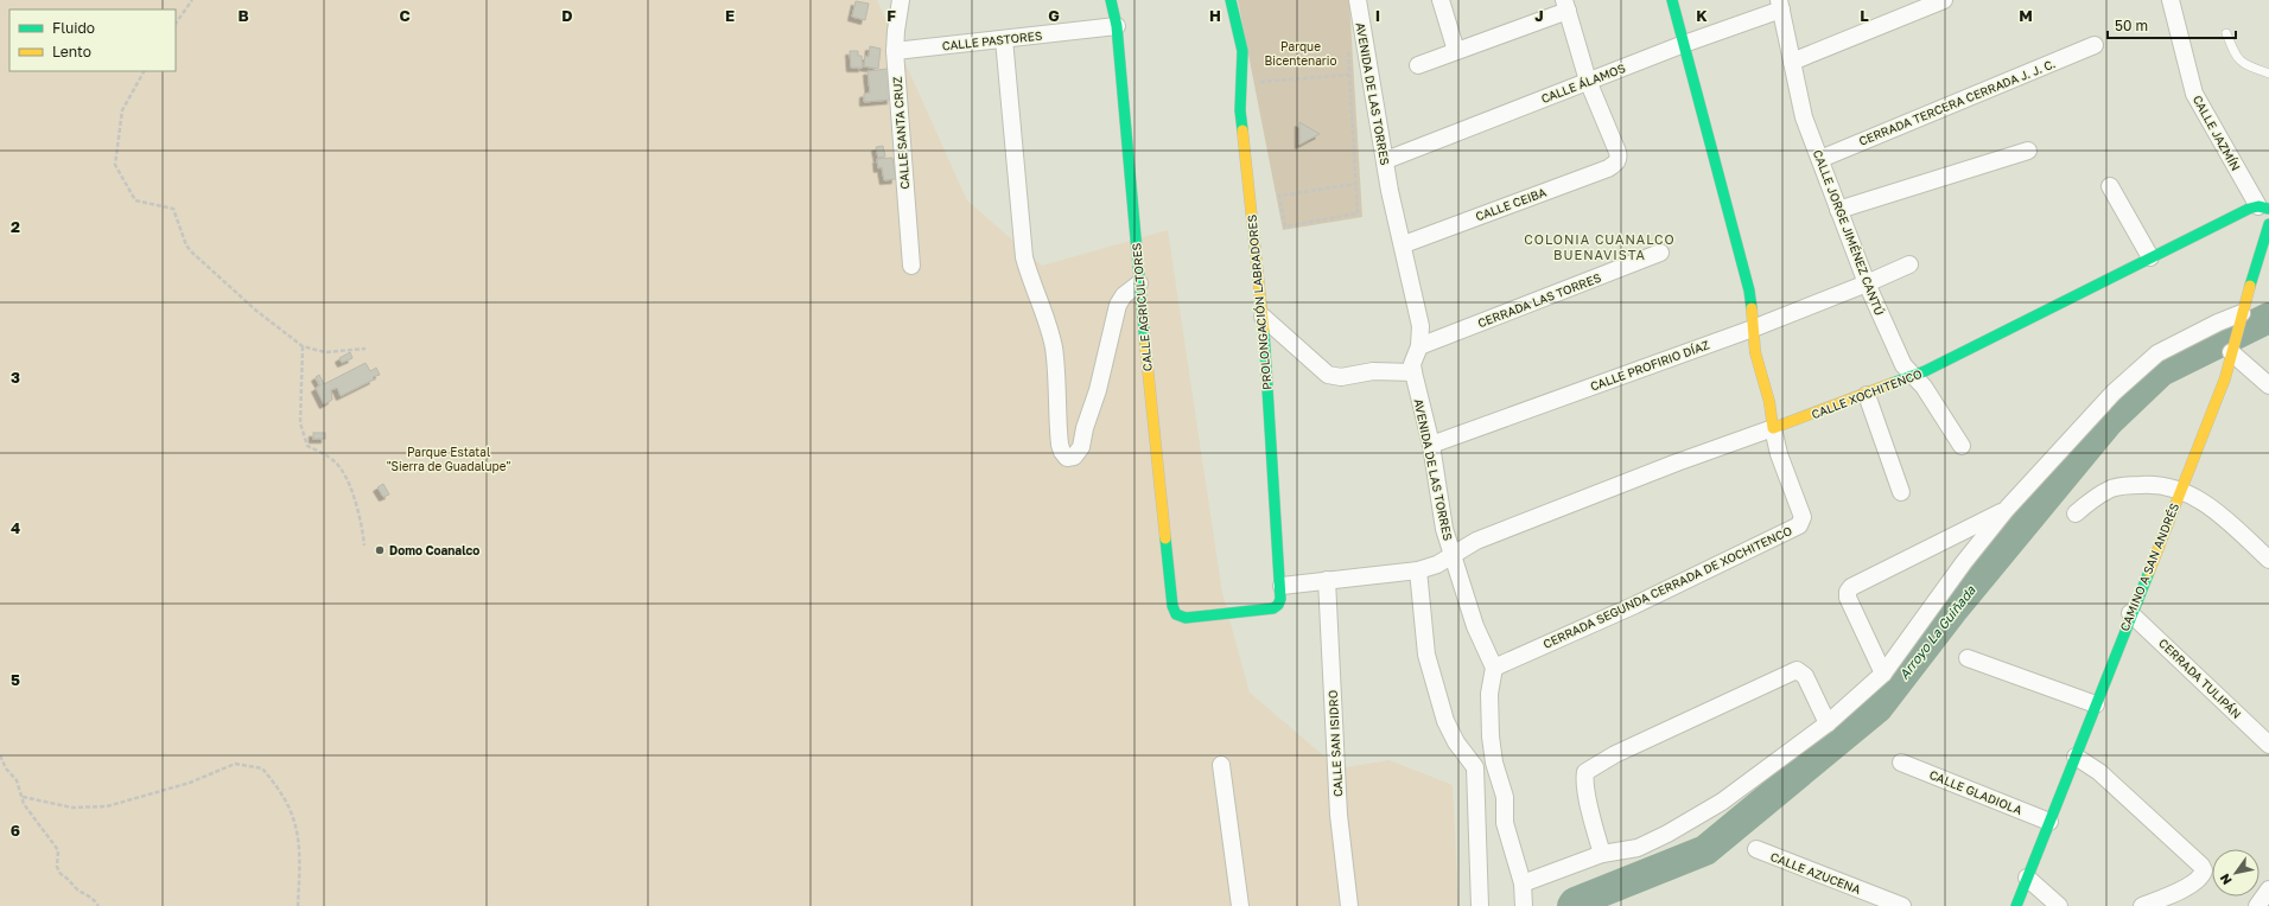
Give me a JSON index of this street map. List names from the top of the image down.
{
  "streets": {
    "street": [
      "CALLE PASTORES",
      "CALLE ÁLAMOS",
      "AVENIDA DE LAS TORRES",
      "CERRADA TERCERA CERRADA J. J. C.",
      "CALLE SANTA CRUZ",
      "CALLE JAZMÍN",
      "CALLE CEIBA",
      "CALLE JORGE JIMÉNEZ CANTÚ",
      "CERRADA LAS TORRES",
      "PROLONGACIÓN LABRADORES",
      "CALLE AGRICULTORES",
      "CALLE PROFIRIO DÍAZ",
      "CALLE XOCHITENCO",
      "CAMINO A SAN ANDRÉS",
      "CERRADA SEGUNDA CERRADA DE XOCHITENCO",
      "CERRADA TULIPÁN",
      "CALLE SAN ISIDRO",
      "CALLE GLADIOLA",
      "CALLE AZUCENA"
    ]
  },
  "crossings": [
    ["CALLE PASTORES", "CALLE SANTA CRUZ"],
    ["CALLE PASTORES", "CALLE AGRICULTORES"],
    ["CALLE ÁLAMOS", "AVENIDA DE LAS TORRES"],
    ["CALLE ÁLAMOS", "CALLE CEIBA"],
    ["CALLE ÁLAMOS", "CALLE JORGE JIMÉNEZ CANTÚ"],
    ["AVENIDA DE LAS TORRES", "CALLE CEIBA"],
    ["AVENIDA DE LAS TORRES", "CERRADA LAS TORRES"],
    ["AVENIDA DE LAS TORRES", "CALLE PROFIRIO DÍAZ"],
    ["AVENIDA DE LAS TORRES", "CALLE XOCHITENCO"],
    ["AVENIDA DE LAS TORRES", "CERRADA SEGUNDA CERRADA DE XOCHITENCO"],
    ["CERRADA TERCERA CERRADA J. J. C.", "CALLE JORGE JIMÉNEZ CANTÚ"],
    ["CALLE JAZMÍN", "CALLE XOCHITENCO"],
    ["CALLE JORGE JIMÉNEZ CANTÚ", "CALLE PROFIRIO DÍAZ"],
    ["CALLE JORGE JIMÉNEZ CANTÚ", "CALLE XOCHITENCO"],
    ["PROLONGACIÓN LABRADORES", "CALLE AGRICULTORES"],
    ["PROLONGACIÓN LABRADORES", "CALLE XOCHITENCO"],
    ["CALLE XOCHITENCO", "CERRADA SEGUNDA CERRADA DE XOCHITENCO"],
    ["CALLE XOCHITENCO", "CALLE SAN ISIDRO"],
    ["CAMINO A SAN ANDRÉS", "CERRADA TULIPÁN"],
    ["CAMINO A SAN ANDRÉS", "CALLE GLADIOLA"]
  ],
  "districts": ["COLONIA CUANALCO BUENAVISTA"],
  "water": ["Arroyo La Guiñada"],
  "parks": ["Parque Bicentenario", "Parque Estatal \"Sierra de Guadalupe\""],
  "places": ["Domo Coanalco"],
  "legend": ["Fluido", "Lento"],
  "scale_bar": "50 m",
  "north": "bottom left",
  "grid": {
    "columns": [
      "B",
      "C",
      "D",
      "E",
      "F",
      "G",
      "H",
      "I",
      "J",
      "K",
      "L",
      "M"
    ],
    "rows": [
      "2",
      "3",
      "4",
      "5",
      "6"
    ]
  }
}
